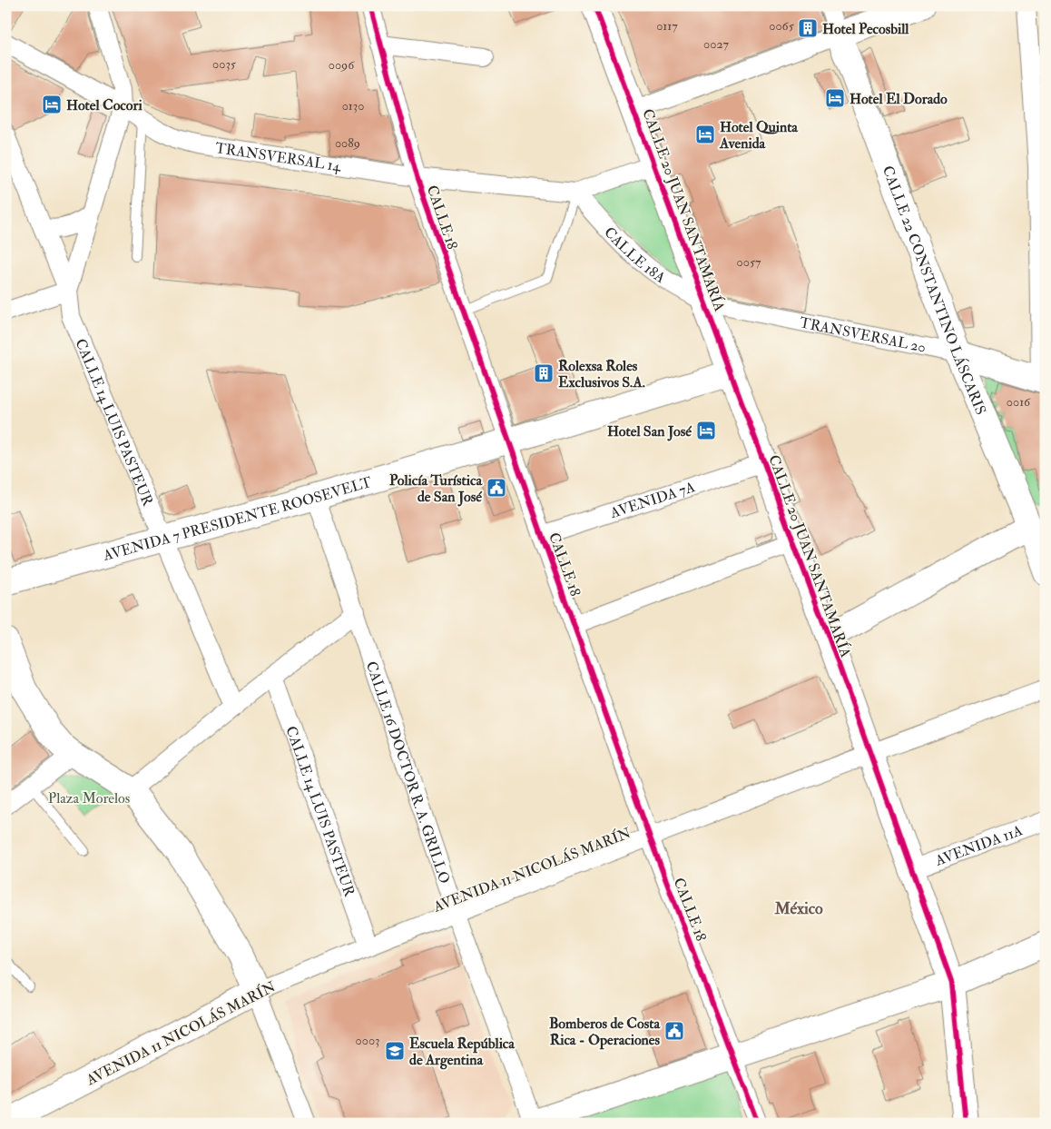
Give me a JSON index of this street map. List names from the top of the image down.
{
  "streets": {
    "street": [
      "TRANSVERSAL 14",
      "CALLE 20 JUAN SANTAMARÍA",
      "CALLE 18",
      "CALLE 18A",
      "CALLE 22 CONSTANTINO LÁSCARIS",
      "TRANSVERSAL 20",
      "CALLE 14 LUIS PASTEUR",
      "AVENIDA 7A",
      "AVENIDA 7 PRESIDENTE ROOSEVELT",
      "CALLE 16 DOCTOR R. A. GRILLO",
      "AVENIDA 11A",
      "AVENIDA 11 NICOLÁS MARÍN"
    ]
  },
  "crossings": [
    ["TRANSVERSAL 14", "CALLE 18"],
    ["TRANSVERSAL 14", "CALLE 18A"],
    ["CALLE 20 JUAN SANTAMARÍA", "CALLE 18A"],
    ["CALLE 20 JUAN SANTAMARÍA", "TRANSVERSAL 20"],
    ["CALLE 20 JUAN SANTAMARÍA", "AVENIDA 7A"],
    ["CALLE 20 JUAN SANTAMARÍA", "AVENIDA 7 PRESIDENTE ROOSEVELT"],
    ["CALLE 20 JUAN SANTAMARÍA", "AVENIDA 11A"],
    ["CALLE 20 JUAN SANTAMARÍA", "AVENIDA 11 NICOLÁS MARÍN"],
    ["CALLE 18", "AVENIDA 7A"],
    ["CALLE 18", "AVENIDA 7 PRESIDENTE ROOSEVELT"],
    ["CALLE 18", "AVENIDA 11 NICOLÁS MARÍN"],
    ["CALLE 18A", "TRANSVERSAL 20"],
    ["CALLE 22 CONSTANTINO LÁSCARIS", "TRANSVERSAL 20"],
    ["CALLE 14 LUIS PASTEUR", "AVENIDA 7 PRESIDENTE ROOSEVELT"],
    ["CALLE 14 LUIS PASTEUR", "AVENIDA 11 NICOLÁS MARÍN"],
    ["AVENIDA 7 PRESIDENTE ROOSEVELT", "CALLE 16 DOCTOR R. A. GRILLO"],
    ["CALLE 16 DOCTOR R. A. GRILLO", "AVENIDA 11 NICOLÁS MARÍN"]
  ],
  "districts": ["México"],
  "parks": ["Plaza Morelos"],
  "places": {
    "building": ["Hotel Pecosbill", "Rolexsa Roles Exclusivos S.A."],
    "hotel": [
      "Hotel El Dorado",
      "Hotel Cocori",
      "Hotel Quinta Avenida",
      "Hotel San José"
    ],
    "public building": ["Policía Turística de San José", "Bomberos de Costa Rica - Operaciones"],
    "school or university": ["Escuela República de Argentina"]
  },
  "house_numbers": [
    "0117",
    "0065",
    "0027",
    "0035",
    "0096",
    "0130",
    "0089",
    "0057",
    "0016",
    "0003"
  ]
}
